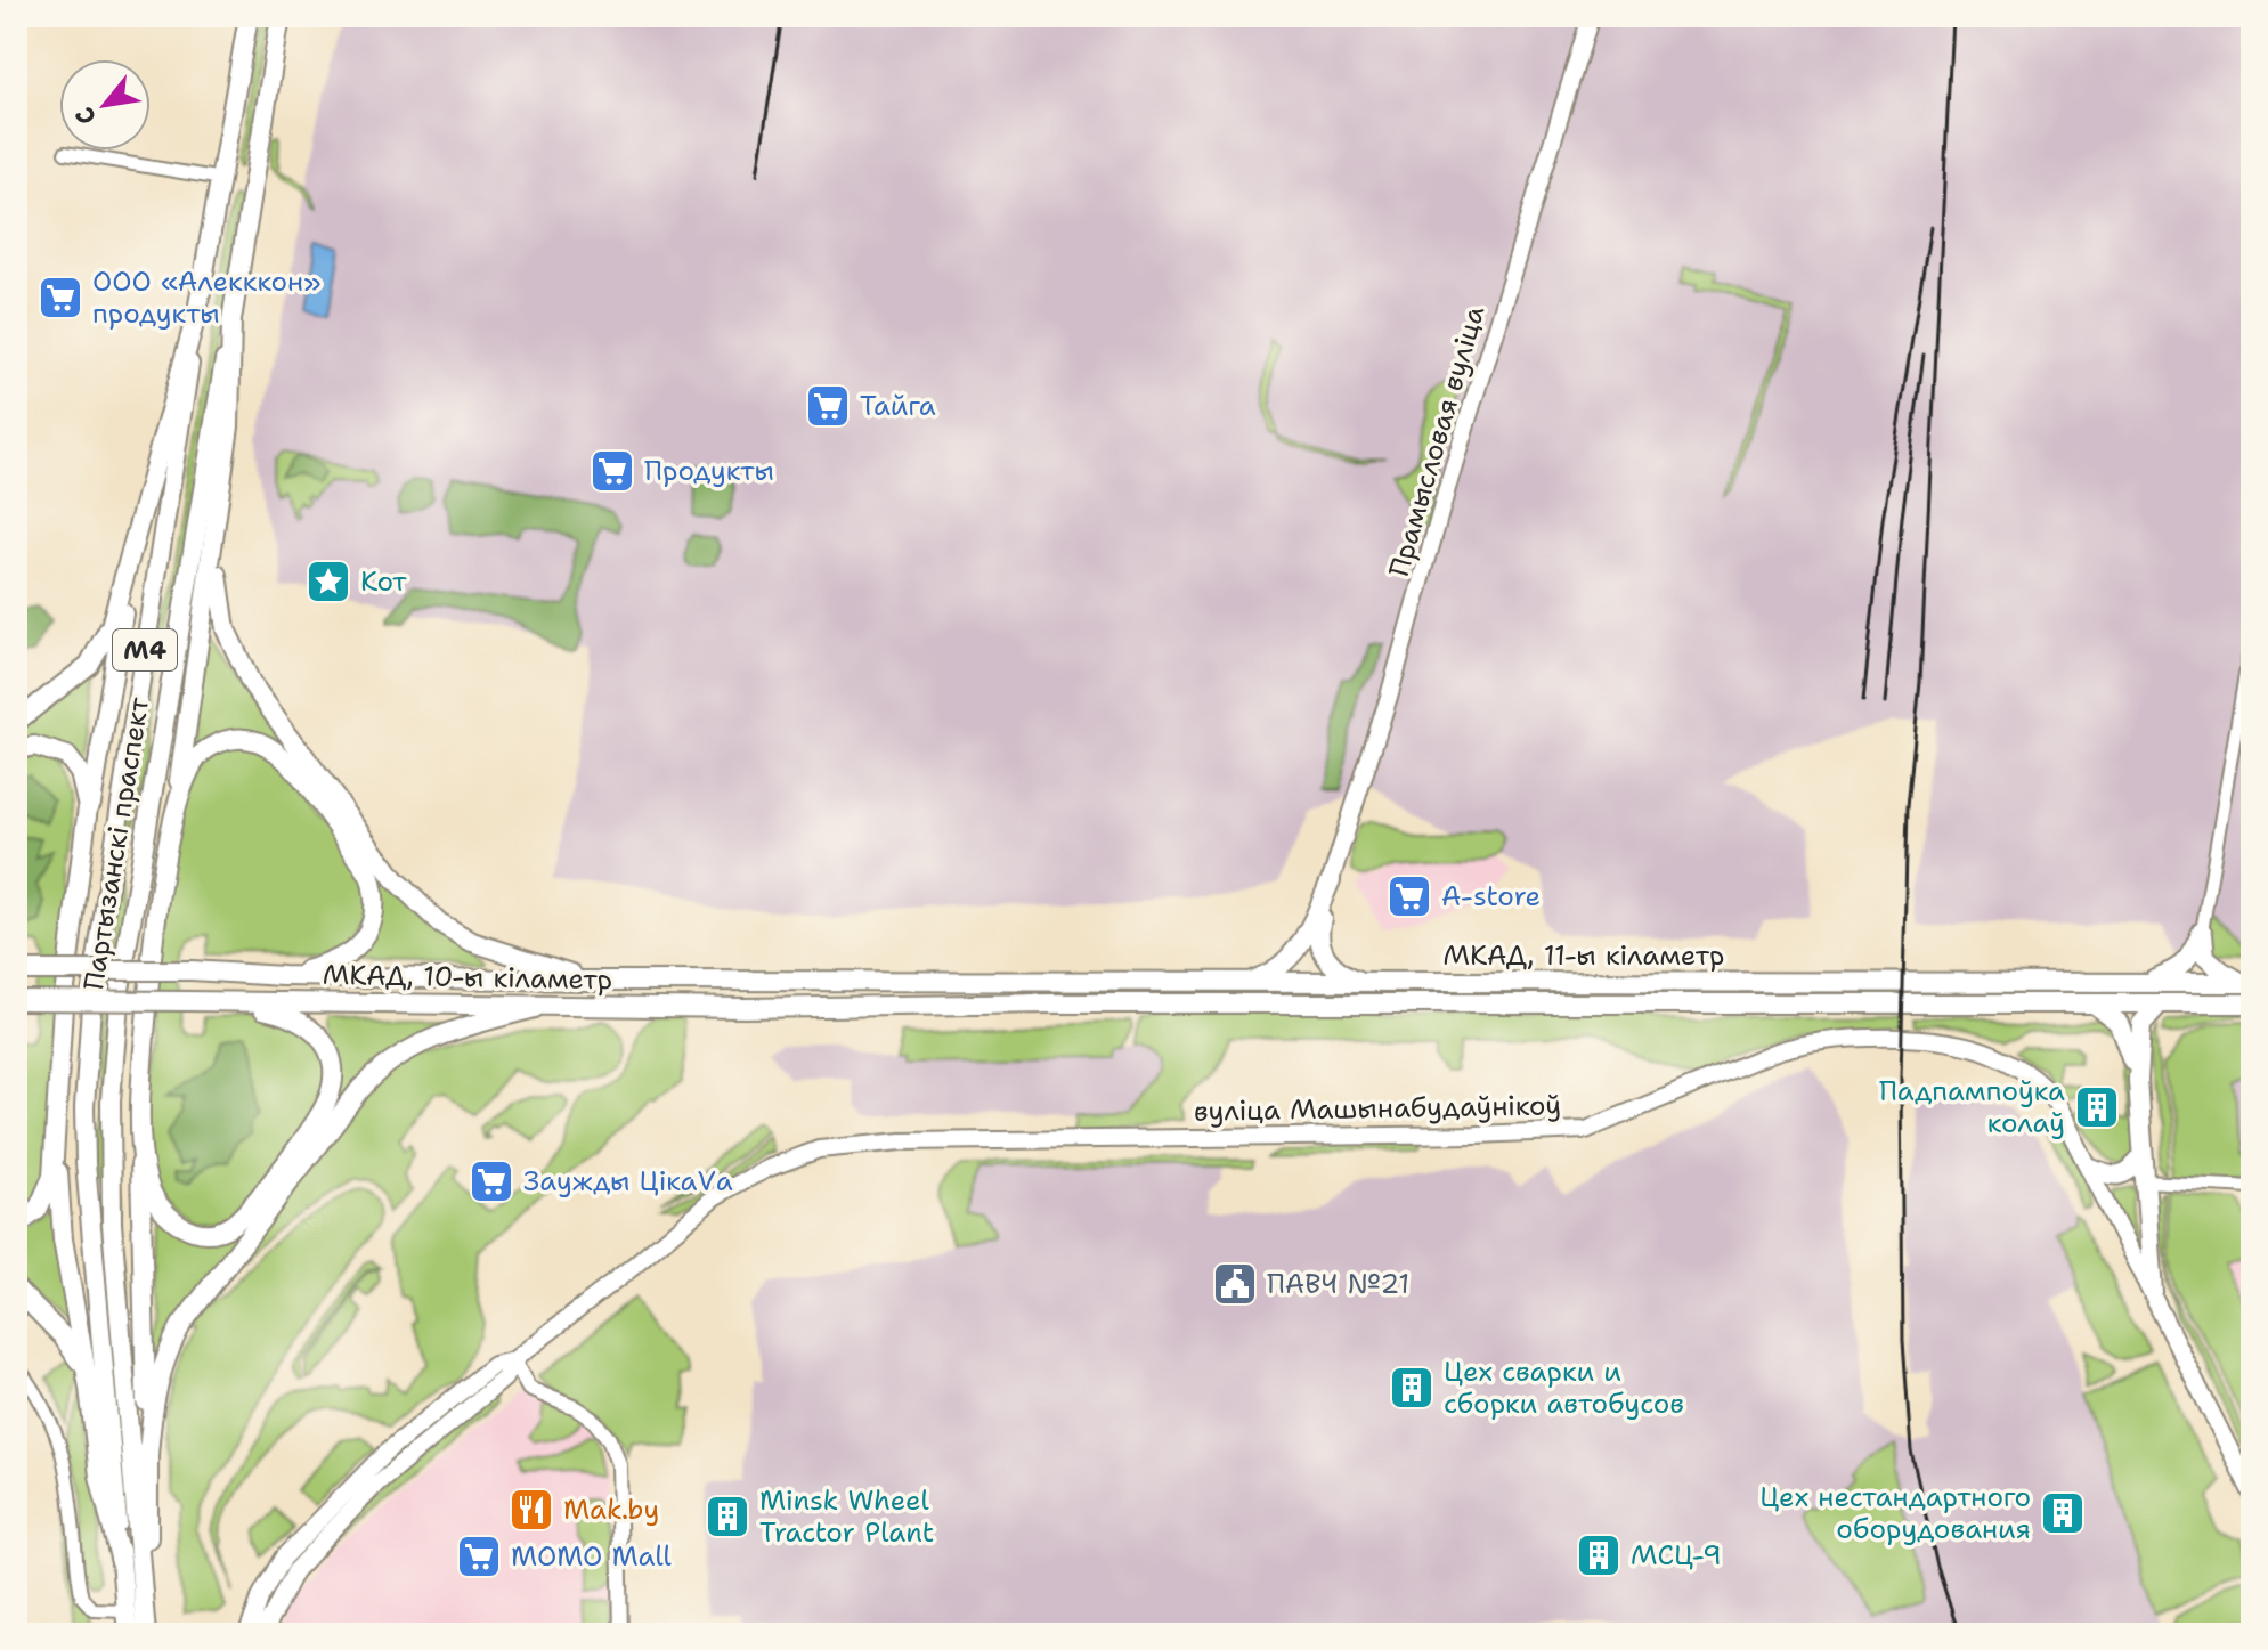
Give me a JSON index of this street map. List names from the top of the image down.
{
  "streets": {
    "main road": [
      "Прамысловая вуліца",
      "М4",
      "Партызанскі праспект",
      "МКАД, 11-ы кіламетр",
      "МКАД, 10-ы кіламетр",
      "вуліца Машынабудаўнікоў"
    ]
  },
  "crossings": [
    ["МКАД, 11-ы кіламетр", "МКАД, 10-ы кіламетр"]
  ],
  "places": {
    "supermarket": [
      "ООО «Алекккон» продукты",
      "Тайга",
      "Продукты",
      "А-store",
      "Заужды ЦікаVа",
      "MOMO Mall"
    ],
    "place": ["Кот"],
    "building": [
      "Падпампоўка колаў",
      "Цех сварки и сборки автобусов",
      "Цех нестандартного оборудования",
      "Minsk Wheel Tractor Plant",
      "МСЦ-9"
    ],
    "public building": ["ПАВЧ №21"],
    "restaurant": ["Mak.by"]
  },
  "north": "bottom left"
}
